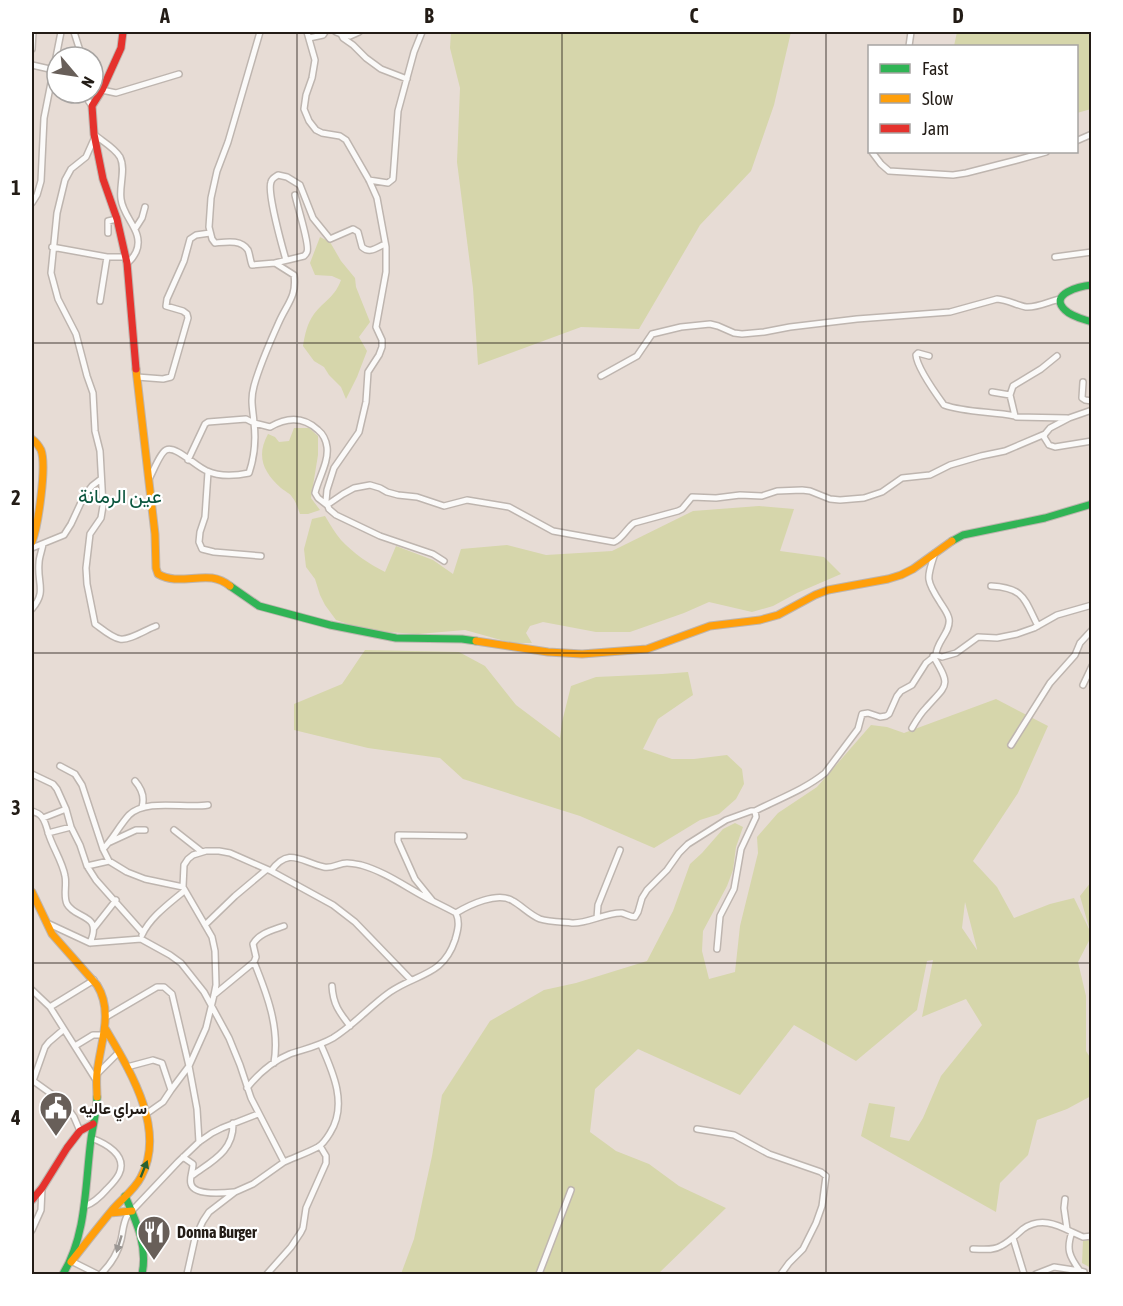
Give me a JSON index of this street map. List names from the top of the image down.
{
  "districts": ["عين الرمانة"],
  "places": {
    "public building": ["سراي عاليه"],
    "restaurant": ["Donna Burger"]
  },
  "legend": ["Fast", "Slow", "Jam"],
  "north": "bottom right",
  "grid": {
    "columns": [
      "A",
      "B",
      "C",
      "D"
    ],
    "rows": [
      "1",
      "2",
      "3",
      "4"
    ]
  }
}
